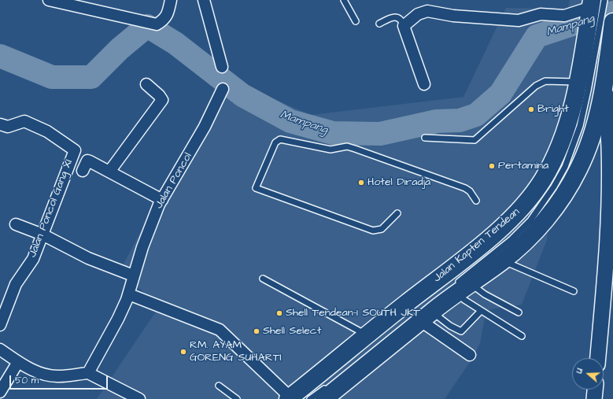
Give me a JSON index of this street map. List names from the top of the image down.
{
  "streets": {
    "main road": ["Jalan Kapten Tendean"],
    "street": ["Jalan Poncol", "Jalan Poncol Gang XI"]
  },
  "water": ["Mampang"],
  "places": [
    "Bright",
    "Pertamina",
    "Hotel Diradja",
    "Shell Tendean-1 SOUTH JKT",
    "Shell Select",
    "RM. AYAM GORENG SUHARTI"
  ],
  "scale_bar": "50 m",
  "north": "left"
}
